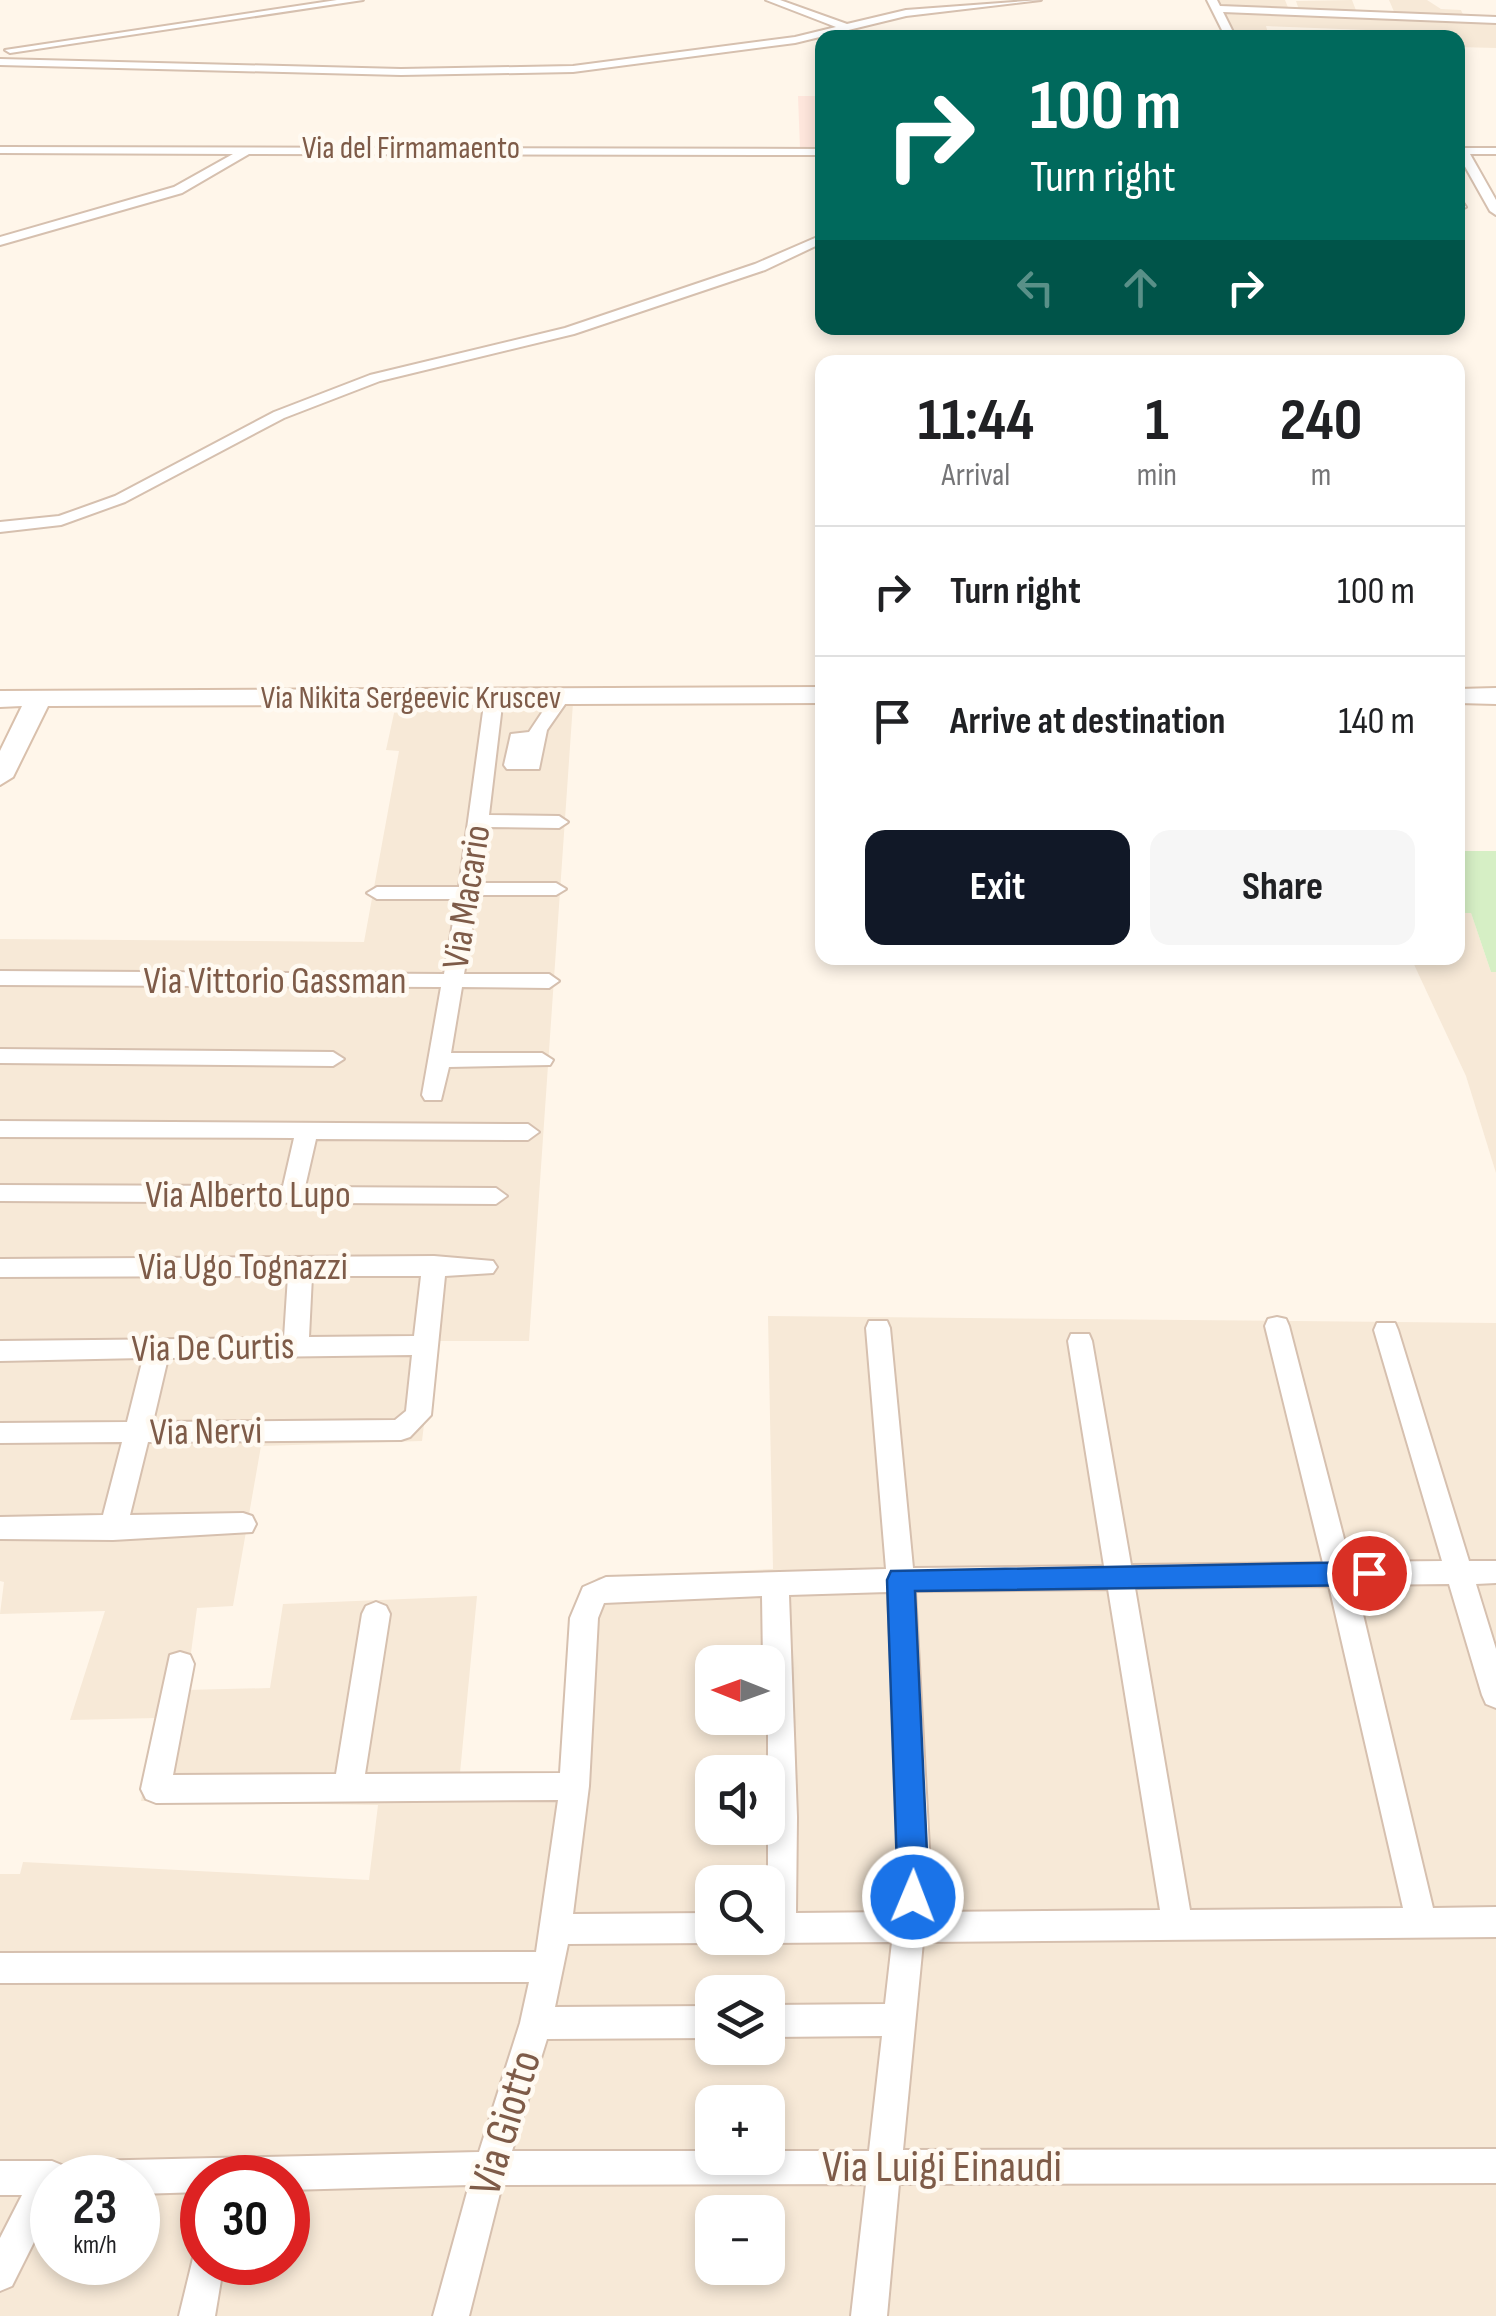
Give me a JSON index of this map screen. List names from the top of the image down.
{
  "streets": {
    "main road": ["Via Nikita Sergeevic Kruscev"],
    "street": [
      "Via del Firmamaento",
      "Via Macario",
      "Via Vittorio Gassman",
      "Via Alberto Lupo",
      "Via Ugo Tognazzi",
      "Via De Curtis",
      "Via Nervi",
      "Via Giotto",
      "Via Luigi Einaudi"
    ]
  },
  "crossings": [
    ["Via Nikita Sergeevic Kruscev", "Via Macario"],
    ["Via Macario", "Via Vittorio Gassman"],
    ["Via De Curtis", "Via Nervi"],
    ["Via Giotto", "Via Luigi Einaudi"]
  ],
  "north": "left",
  "page": {
    "turn": ["100 m", "Turn right"],
    "eta": [
      "11:44",
      "Arrival",
      "1",
      "min",
      "240",
      "m"
    ],
    "list": [
      {
        "name": "Turn right",
        "value": "100 m"
      },
      {
        "name": "Arrive at destination",
        "value": "140 m"
      }
    ],
    "buttons": ["Exit", "Share"],
    "map_buttons": ["+", "−"],
    "speed": "23 km/h",
    "limit": "30"
  }
}
